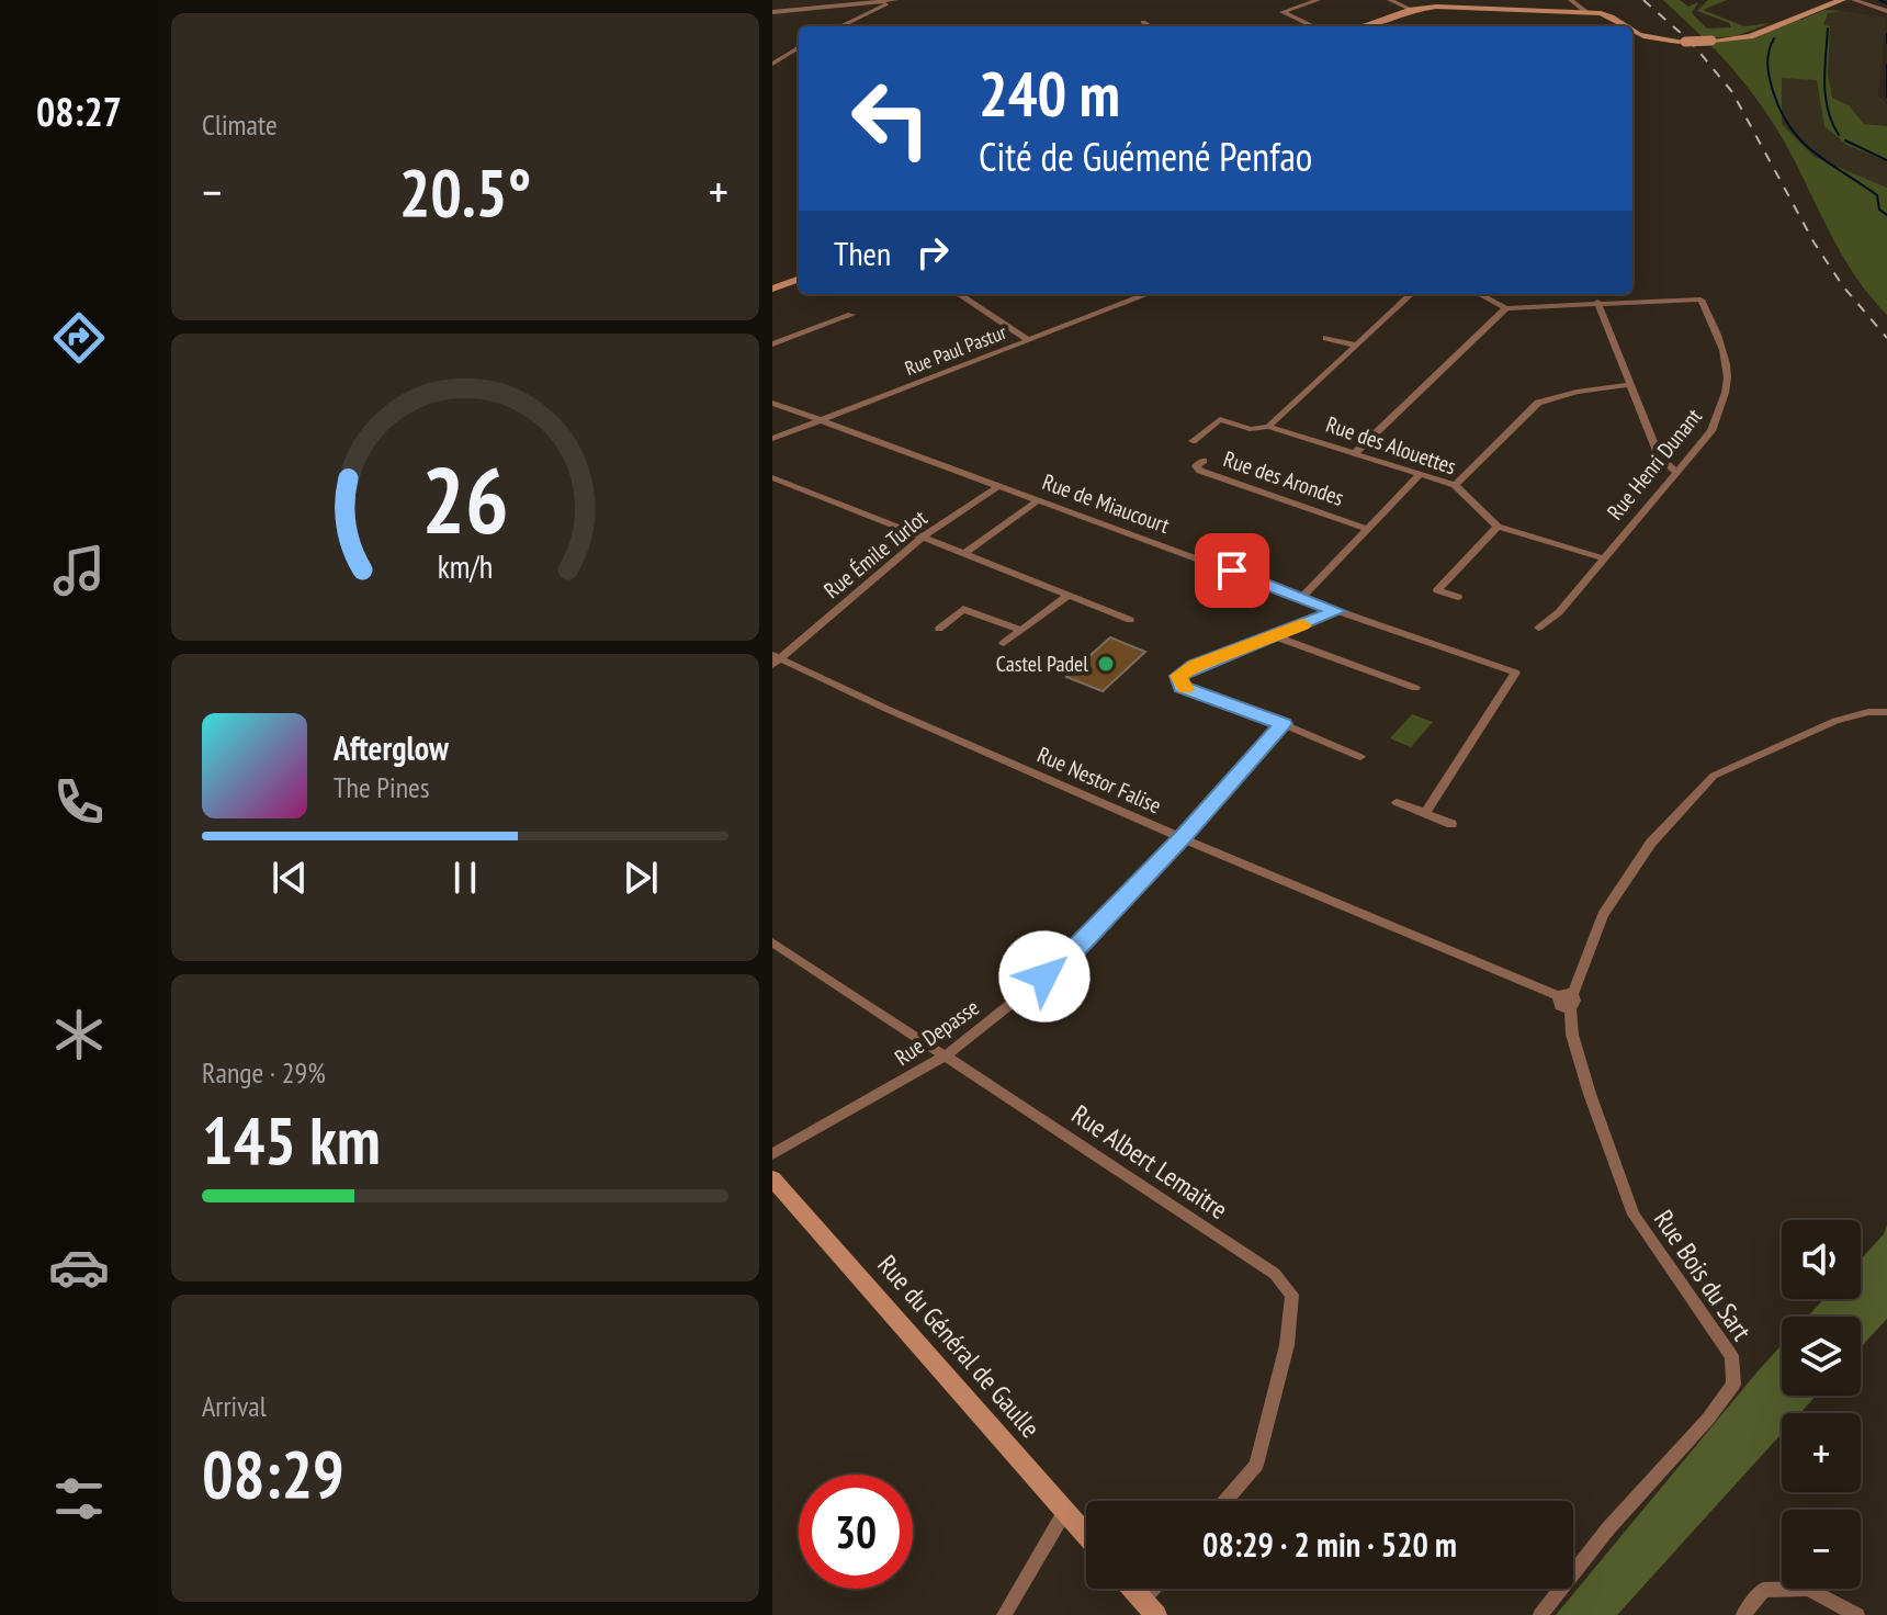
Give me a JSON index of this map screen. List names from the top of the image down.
{
  "streets": {
    "main road": ["Rue du Général de Gaulle"],
    "street": [
      "Rue Paul Pastur",
      "Rue des Alouettes",
      "Rue Henri Dunant",
      "Rue des Arondes",
      "Rue de Miaucourt",
      "Rue Émile Turlot",
      "Rue Nestor Falise",
      "Rue Depasse",
      "Rue Albert Lemaitre",
      "Rue Bois du Sart"
    ]
  },
  "crossings": [
    ["Rue Paul Pastur", "Rue de Miaucourt"],
    ["Rue des Alouettes", "Rue Henri Dunant"],
    ["Rue de Miaucourt", "Rue Émile Turlot"],
    ["Rue Émile Turlot", "Rue Nestor Falise"],
    ["Rue Nestor Falise", "Rue Depasse"],
    ["Rue Nestor Falise", "Rue Bois du Sart"],
    ["Rue Depasse", "Rue Albert Lemaitre"]
  ],
  "places": ["Castel Padel"],
  "page": {
    "tabs": "08:27",
    "tile": [
      "Climate",
      ["Range · 29%", "145 km"],
      ["Arrival", "08:29"]
    ],
    "turn": ["240 m", "Cité de Guémené Penfao"],
    "heat": ["−", "20.5°", "+"],
    "then": "Then",
    "song": ["Afterglow", "The Pines"],
    "map_buttons": ["+", "−"],
    "limit": "30",
    "trip": "08:29 · 2 min · 520 m",
    "gauge": ["26", "km/h"]
  }
}
